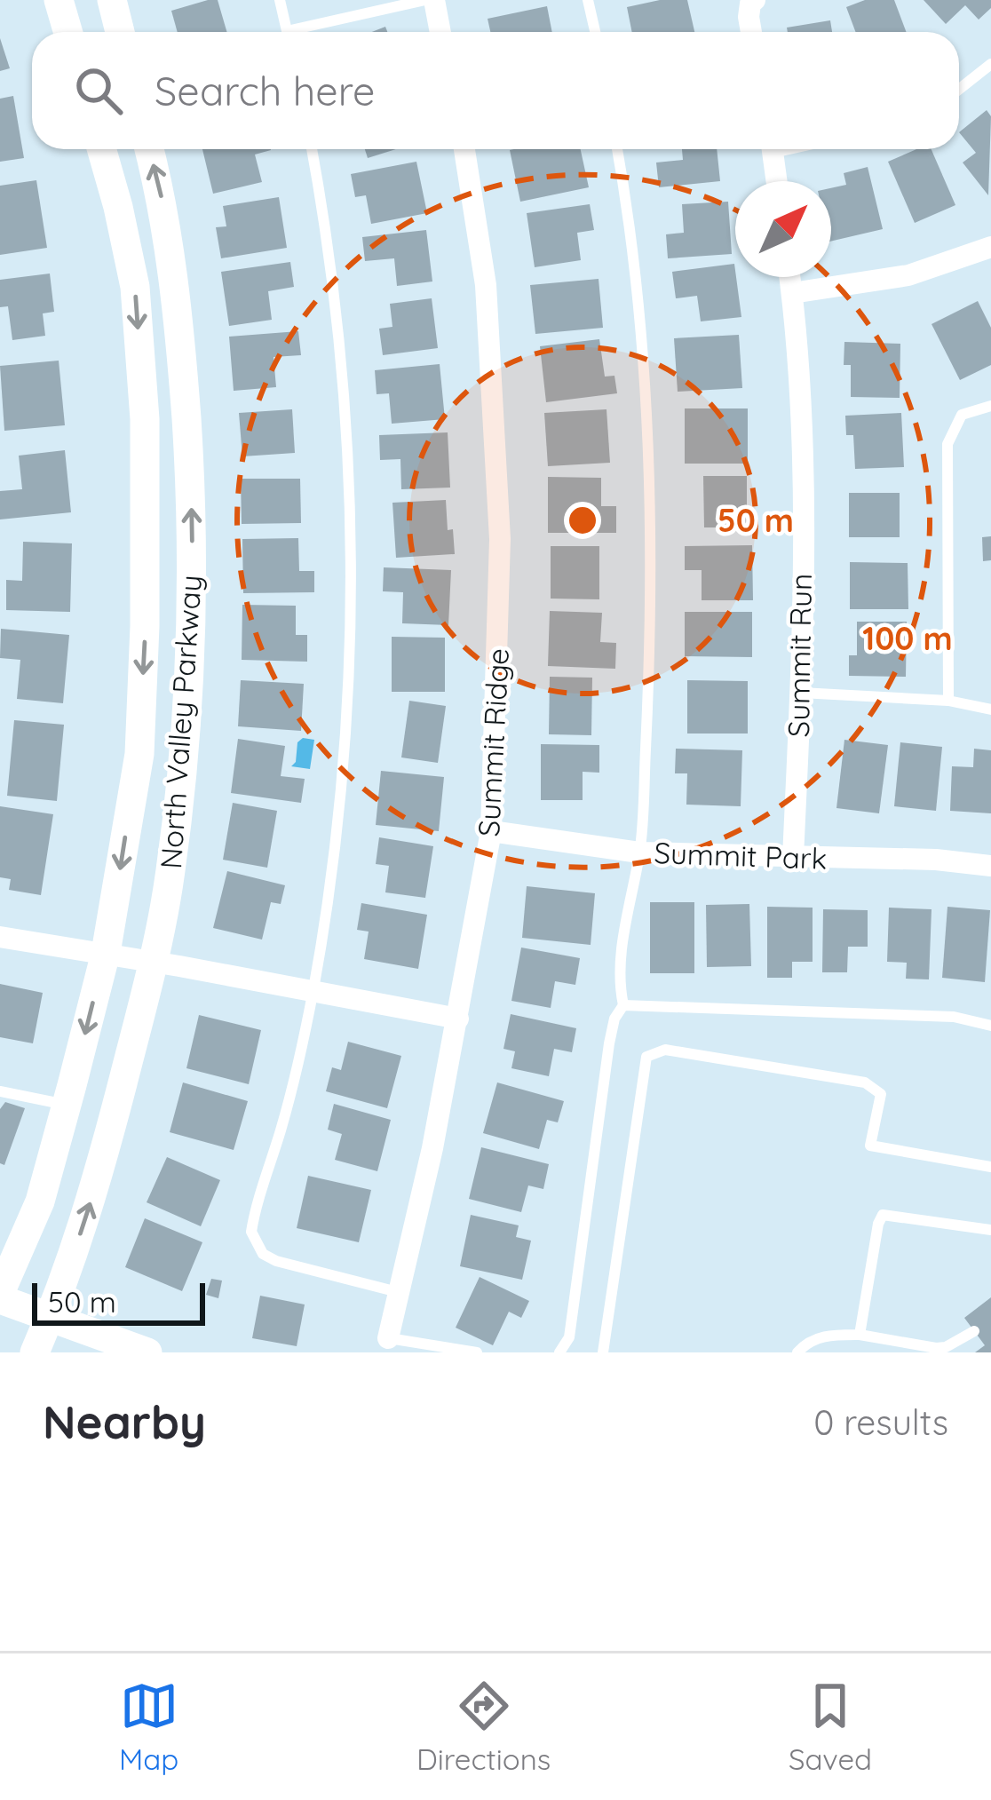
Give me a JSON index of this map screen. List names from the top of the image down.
{
  "streets": {
    "street": [
      "Summit Run",
      "North Valley Parkway",
      "Summit Ridge",
      "Summit Park"
    ]
  },
  "crossings": [
    ["Summit Run", "Summit Park"],
    ["Summit Ridge", "Summit Park"]
  ],
  "scale_bar": "50 m",
  "north": "top right",
  "page": {
    "search": "Search here",
    "scale": "50 m",
    "heading": ["Nearby", "0 results"],
    "nav": ["Map", "Directions", "Saved"]
  },
  "rings": ["50 m", "100 m"]
}
